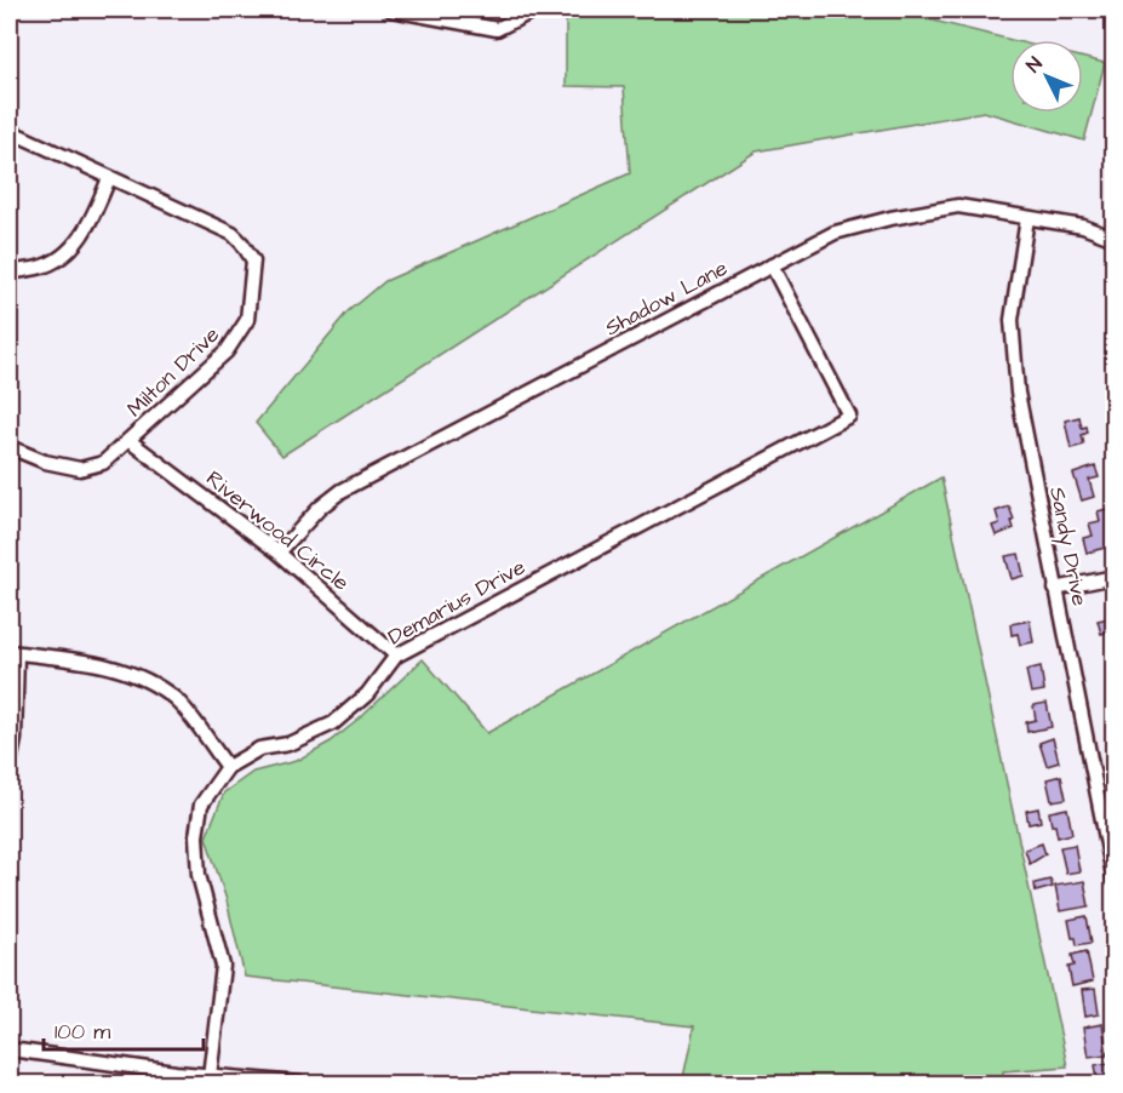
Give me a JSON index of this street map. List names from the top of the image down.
{
  "streets": {
    "street": [
      "Shadow Lane",
      "Milton Drive",
      "Riverwood Circle",
      "Sandy Drive",
      "Demarius Drive"
    ]
  },
  "crossings": [
    ["Shadow Lane", "Riverwood Circle"],
    ["Shadow Lane", "Sandy Drive"],
    ["Shadow Lane", "Demarius Drive"],
    ["Milton Drive", "Riverwood Circle"],
    ["Riverwood Circle", "Demarius Drive"]
  ],
  "scale_bar": "100 m",
  "north": "top left"
}
